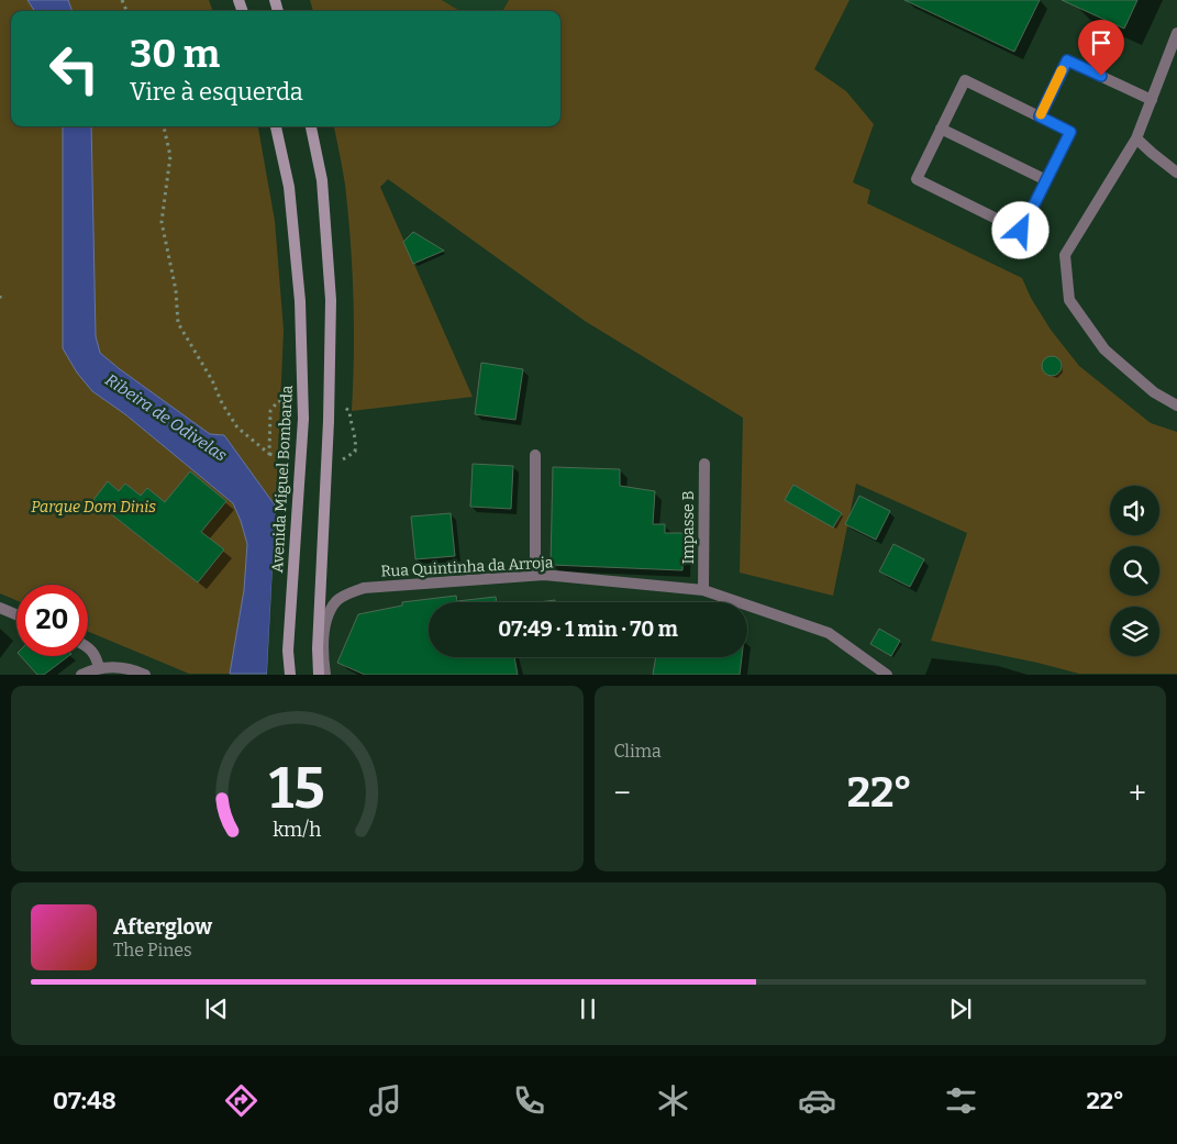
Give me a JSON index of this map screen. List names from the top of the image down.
{
  "streets": {
    "main road": ["Avenida Miguel Bombarda"],
    "street": ["Impasse B", "Rua Quintinha da Arroja"]
  },
  "crossings": [
    ["Impasse B", "Rua Quintinha da Arroja"]
  ],
  "water": ["Ribeira de Odivelas"],
  "parks": ["Parque Dom Dinis"],
  "page": {
    "turn": ["30 m", "Vire à esquerda"],
    "limit": "20",
    "trip": "07:49 · 1 min · 70 m",
    "tile": "Clima",
    "heat": ["−", "22°", "+"],
    "song": ["Afterglow", "The Pines"],
    "tabs": ["07:48", "22°"],
    "gauge": ["15", "km/h"]
  }
}
